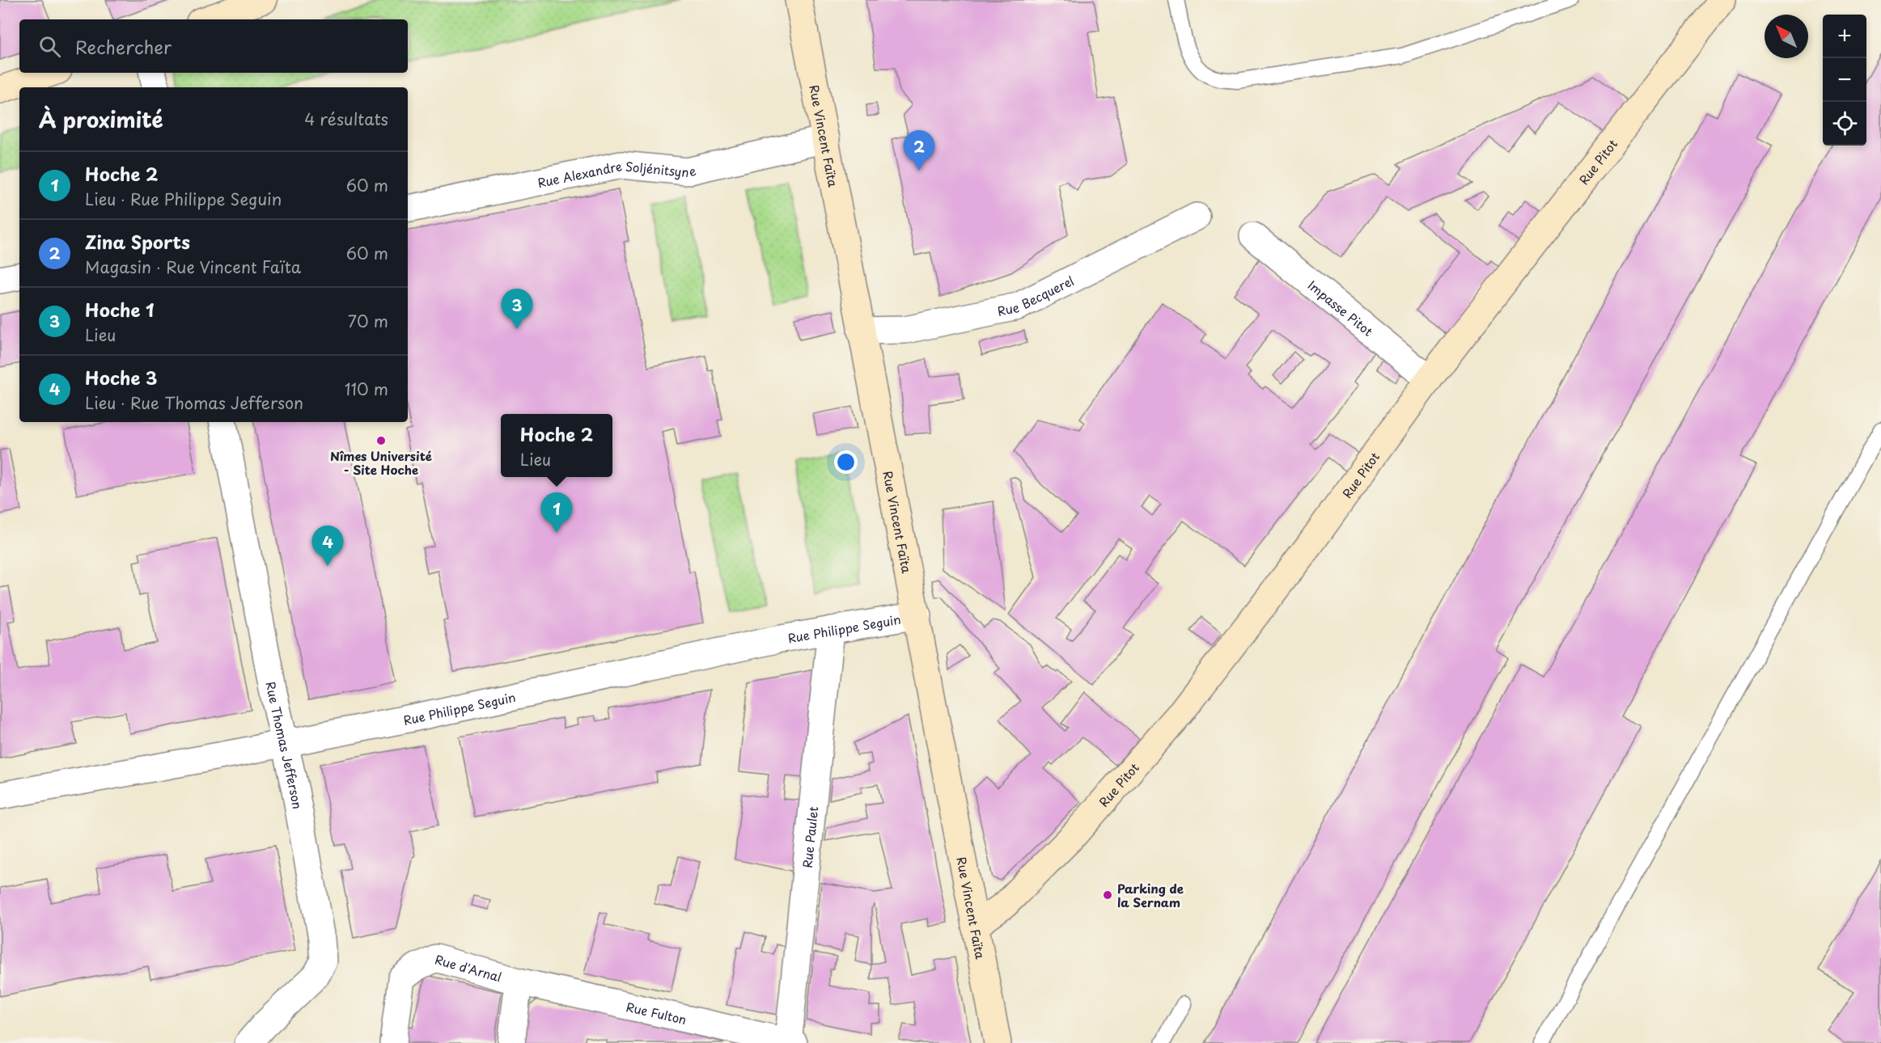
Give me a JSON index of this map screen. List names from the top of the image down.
{
  "streets": {
    "street": [
      "Rue Vincent Faïta",
      "Rue Pitot",
      "Rue Alexandre Soljénitsyne",
      "Rue Becquerel",
      "Impasse Pitot",
      "Rue Philippe Seguin",
      "Rue Thomas Jefferson",
      "Rue Paulet",
      "Rue d'Arnal",
      "Rue Fulton"
    ]
  },
  "crossings": [
    ["Rue Vincent Faïta", "Rue Pitot"],
    ["Rue Vincent Faïta", "Rue Alexandre Soljénitsyne"],
    ["Rue Vincent Faïta", "Rue Becquerel"],
    ["Rue Vincent Faïta", "Rue Philippe Seguin"],
    ["Rue Pitot", "Impasse Pitot"],
    ["Rue Philippe Seguin", "Rue Thomas Jefferson"],
    ["Rue Philippe Seguin", "Rue Paulet"],
    ["Rue Paulet", "Rue Fulton"],
    ["Rue d'Arnal", "Rue Fulton"]
  ],
  "places": ["Nîmes Université - Site Hoche", "Parking de la Sernam"],
  "north": "top left",
  "page": {
    "map_buttons": ["+", "−"],
    "search": "Rechercher",
    "heading": ["À proximité", "4 résultats"],
    "pins": [
      "2",
      "3",
      "1",
      "4"
    ],
    "list": [
      {
        "mark": "1",
        "name": "Hoche 2",
        "note": "Lieu · Rue Philippe Seguin",
        "value": "60 m"
      },
      {
        "mark": "2",
        "name": "Zina Sports",
        "note": "Magasin · Rue Vincent Faïta",
        "value": "60 m"
      },
      {
        "mark": "3",
        "name": "Hoche 1",
        "note": "Lieu",
        "value": "70 m"
      },
      {
        "mark": "4",
        "name": "Hoche 3",
        "note": "Lieu · Rue Thomas Jefferson",
        "value": "110 m"
      }
    ],
    "popup": ["Hoche 2", "Lieu"]
  }
}
